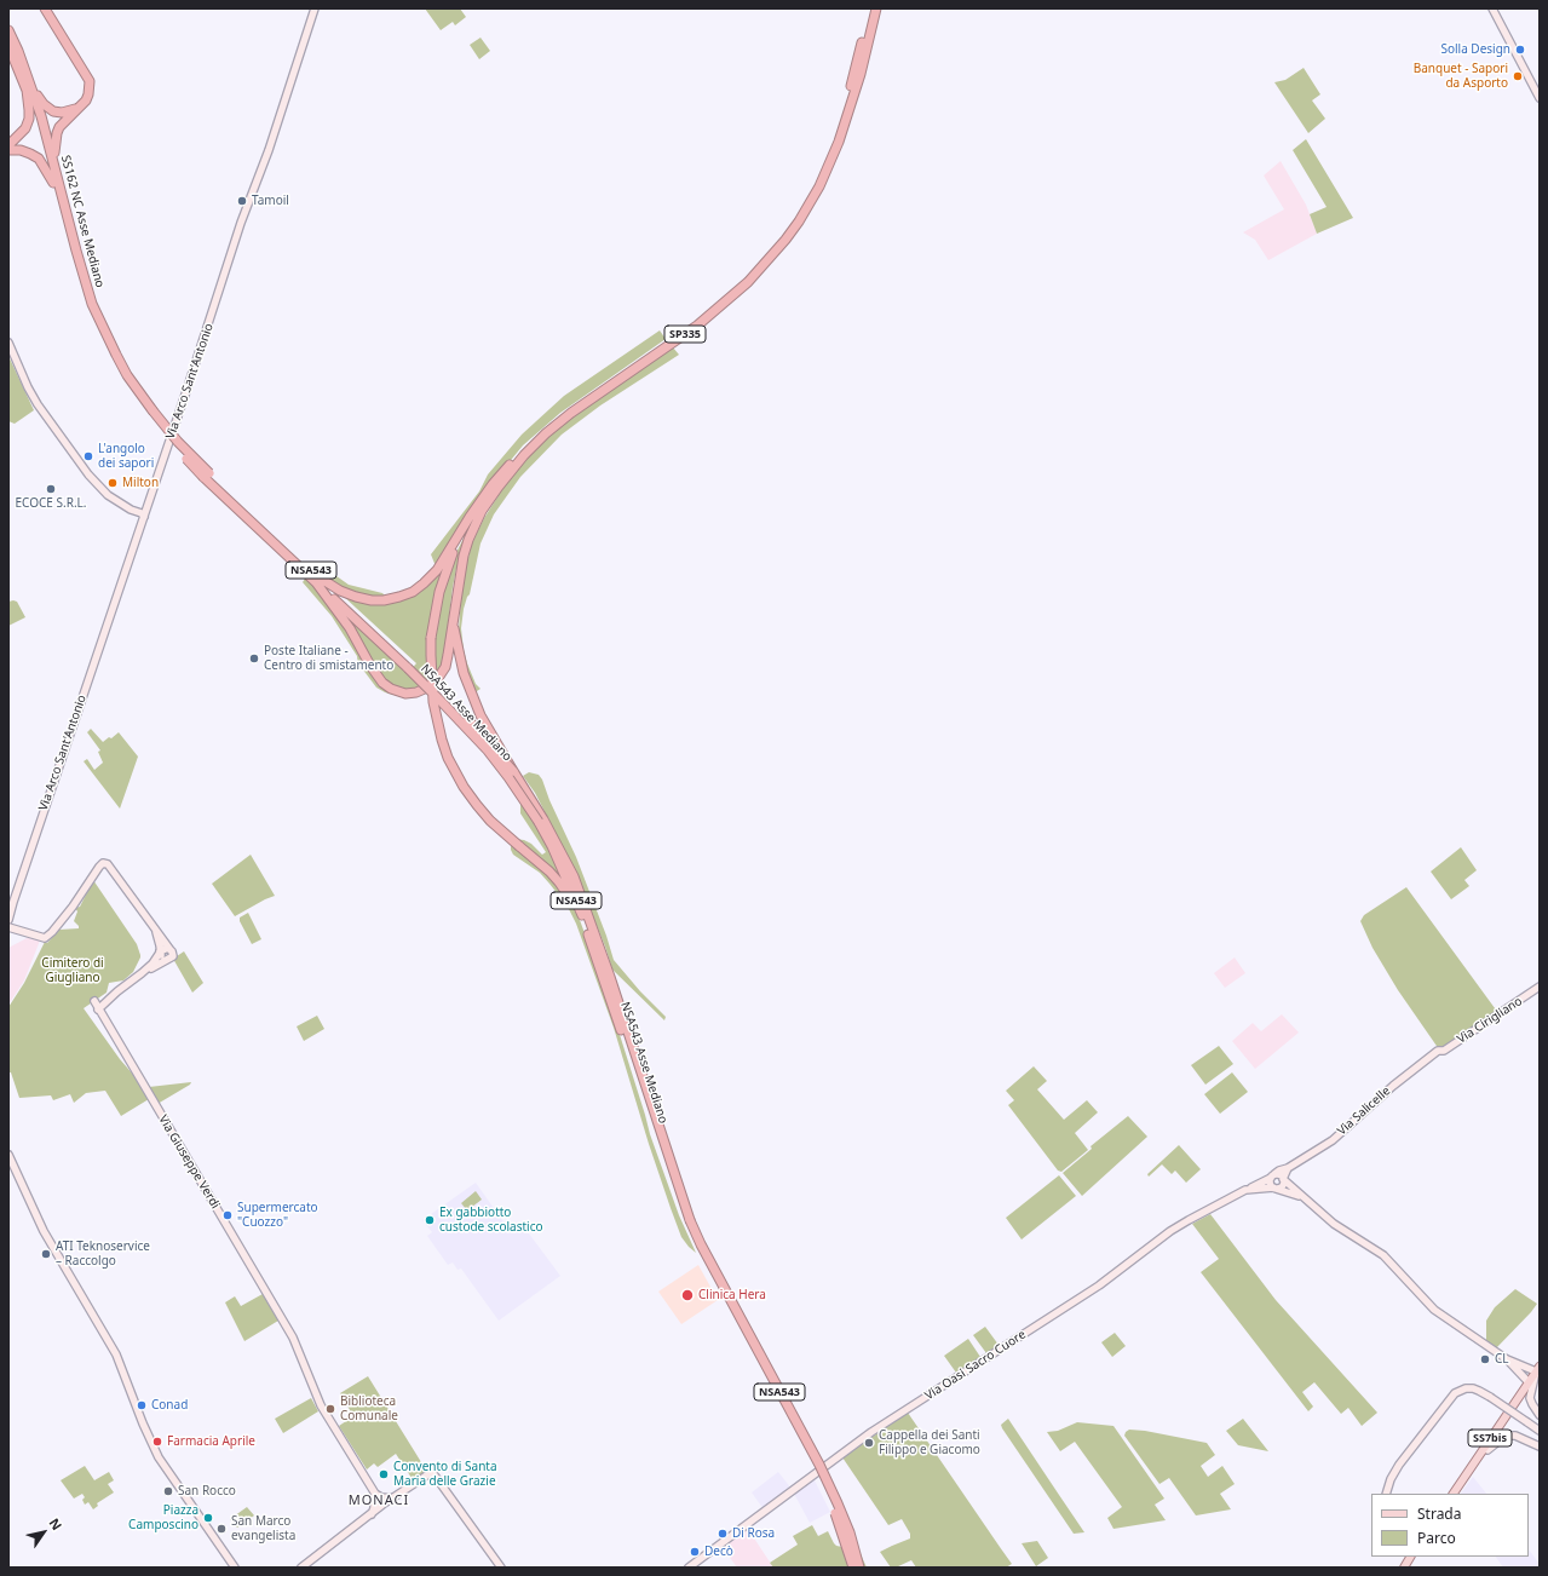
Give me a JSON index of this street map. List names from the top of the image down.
{
  "streets": {
    "highway": [
      "SS162 NC Asse Mediano",
      "SP335",
      "NSA543",
      "NSA543 Asse Mediano"
    ],
    "main road": ["SS7bis"],
    "street": [
      "Via Arco Sant'Antonio",
      "Via Cirigliano",
      "Via Salicelle",
      "Via Giuseppe Verdi",
      "Via Oasi Sacro Cuore"
    ]
  },
  "crossings": [
    ["SS162 NC Asse Mediano", "NSA543 Asse Mediano"],
    ["SP335", "NSA543"],
    ["NSA543", "NSA543 Asse Mediano"],
    ["Via Cirigliano", "Via Salicelle"],
    ["Via Salicelle", "Via Oasi Sacro Cuore"],
    ["Via Oasi Sacro Cuore", "SS7bis"]
  ],
  "districts": ["MONACI"],
  "parks": ["Cimitero di Giugliano"],
  "places": [
    "Solla Design",
    "Banquet - Sapori da Asporto",
    "Tamoil",
    "L'angolo dei sapori",
    "Milton",
    "ECOCE S.R.L.",
    "Poste Italiane - Centro di smistamento",
    "Supermercato \"Cuozzo\"",
    "Ex gabbiotto custode scolastico",
    "ATI Teknoservice – Raccolgo",
    "Clinica Hera",
    "CL",
    "Conad",
    "Biblioteca Comunale",
    "Farmacia Aprile",
    "Cappella dei Santi Filippo e Giacomo",
    "Convento di Santa Maria delle Grazie",
    "San Rocco",
    "Piazza Camposcino",
    "San Marco evangelista",
    "Di Rosa",
    "Decò"
  ],
  "legend": ["Strada", "Parco"],
  "north": "top right"
}
